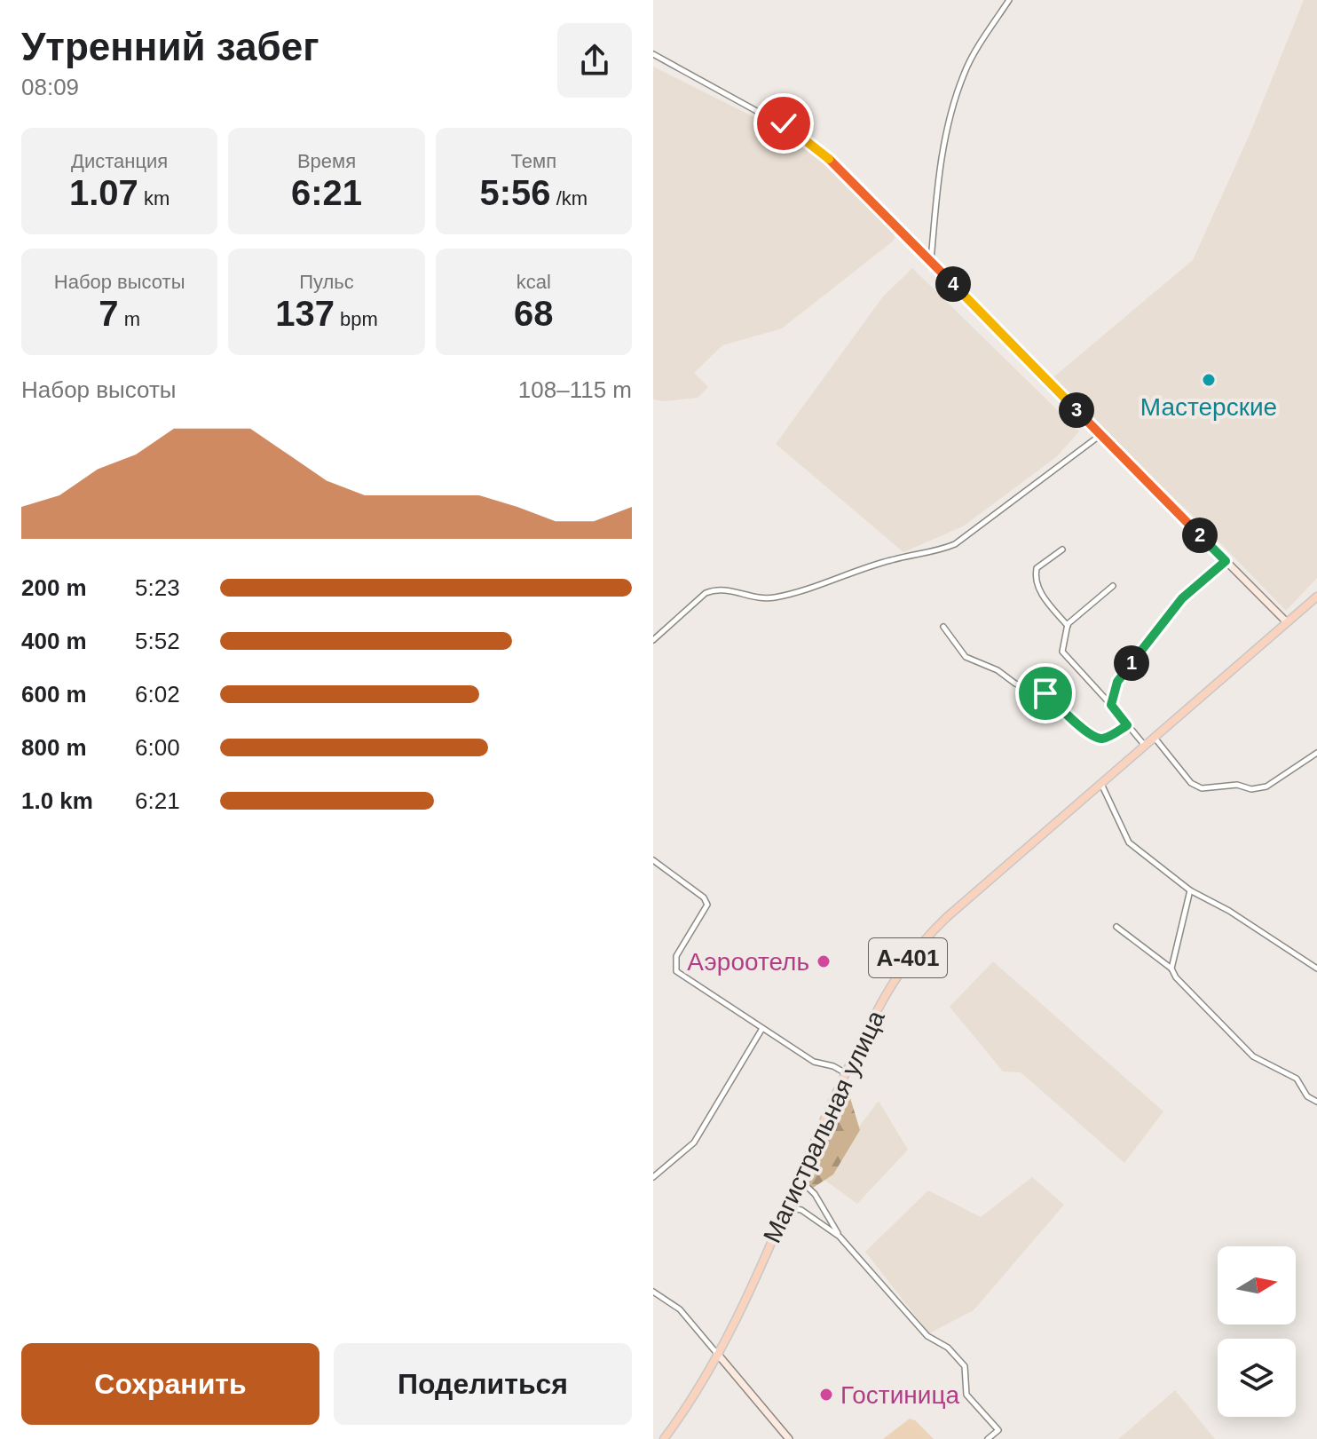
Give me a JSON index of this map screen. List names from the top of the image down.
{
  "streets": {
    "main road": ["А-401", "Магистральная улица"]
  },
  "places": ["Мастерские", "Аэроотель", "Гостиница"],
  "north": "right",
  "page": {
    "heading": ["Утренний забег", "08:09"],
    "stats": [
      ["Дистанция", "1.07 km"],
      ["Время", "6:21"],
      ["Темп", "5:56 /km"],
      ["Набор высоты", "7 m"],
      ["Пульс", "137 bpm"],
      ["kcal", "68"]
    ],
    "pins": [
      "4",
      "3",
      "2",
      "1"
    ],
    "chart": ["Набор высоты", "108–115 m"],
    "list": [
      {
        "name": "200 m",
        "note": "5:23"
      },
      {
        "name": "400 m",
        "note": "5:52"
      },
      {
        "name": "600 m",
        "note": "6:02"
      },
      {
        "name": "800 m",
        "note": "6:00"
      },
      {
        "name": "1.0 km",
        "note": "6:21"
      }
    ],
    "buttons": ["Сохранить", "Поделиться"]
  }
}
